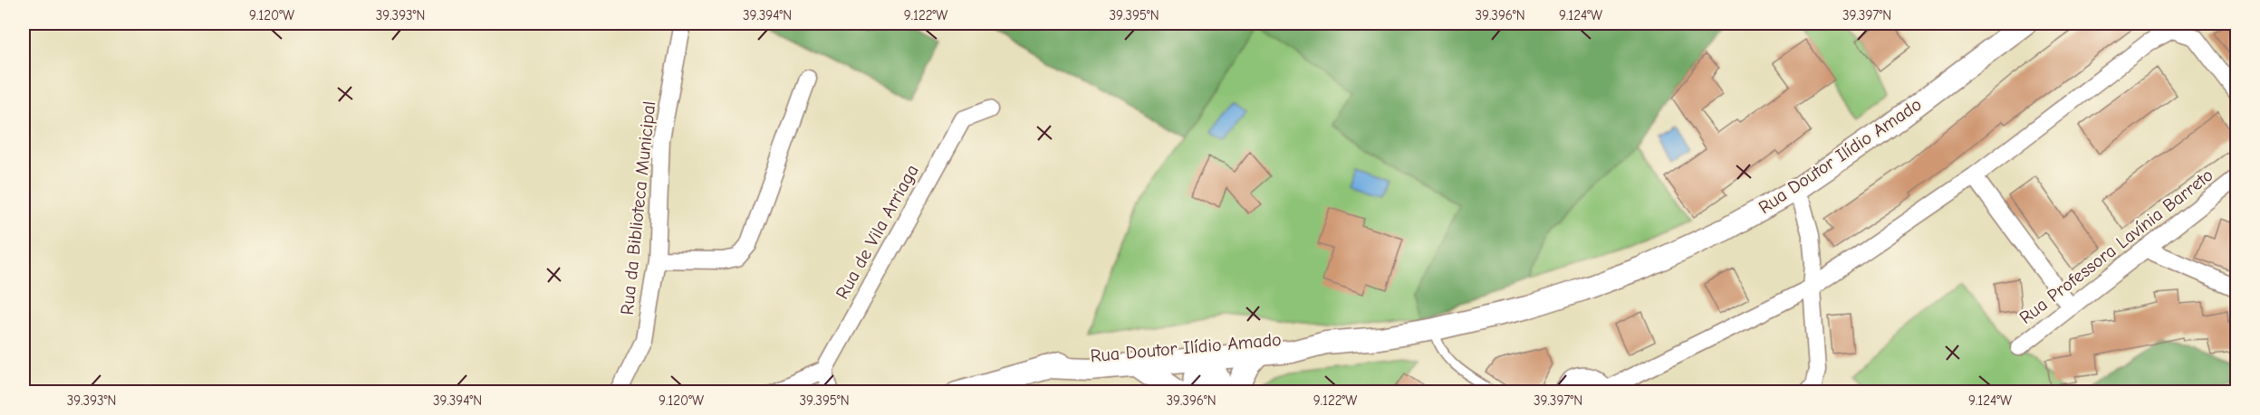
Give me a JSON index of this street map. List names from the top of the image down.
{
  "streets": {
    "street": [
      "Rua Doutor Ilídio Amado",
      "Rua da Biblioteca Municipal",
      "Rua de Vila Arriaga",
      "Rua Professora Lavínia Barreto"
    ]
  },
  "coordinates": [
    "9.120°W",
    "39.393°N",
    "39.394°N",
    "9.122°W",
    "39.395°N",
    "39.396°N",
    "9.124°W",
    "39.397°N"
  ]
}
